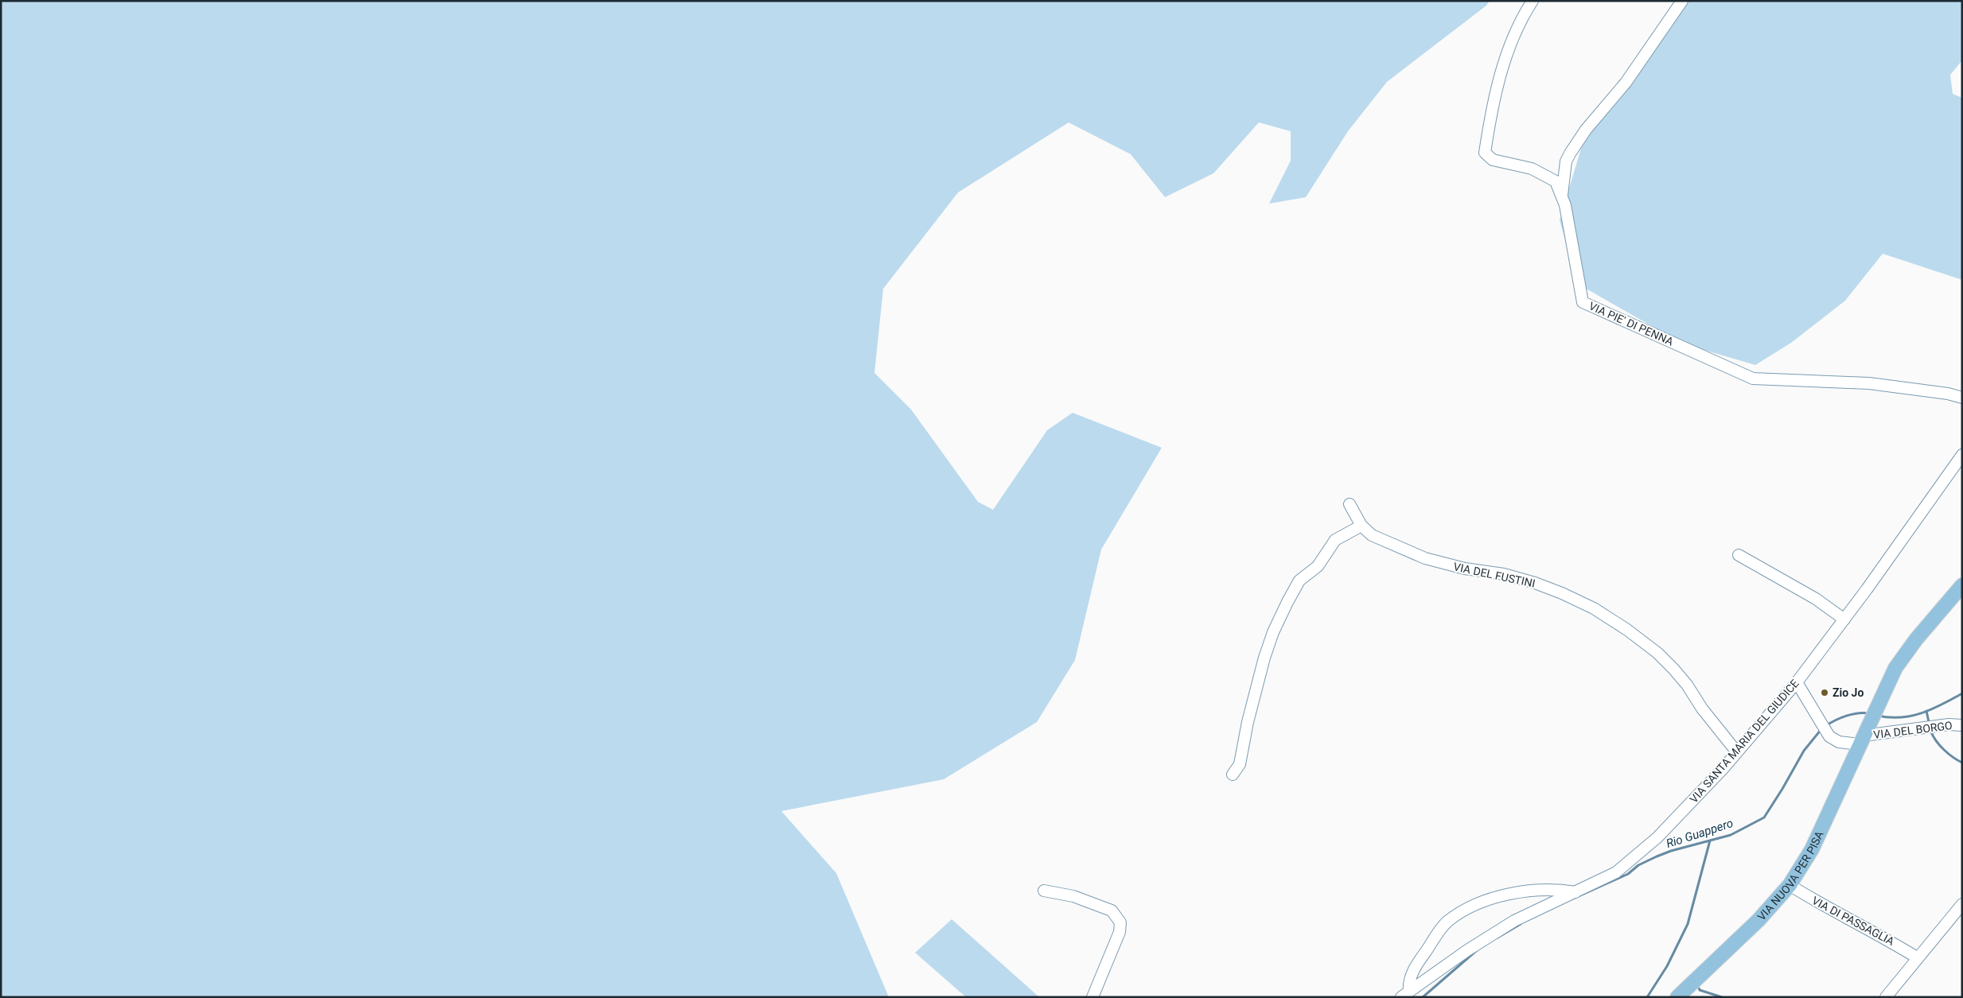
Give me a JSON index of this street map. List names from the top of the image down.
{
  "streets": {
    "main road": ["VIA NUOVA PER PISA"],
    "street": [
      "VIA PIE' DI PENNA",
      "VIA DEL FUSTINI",
      "VIA DEL BORGO",
      "VIA SANTA MARIA DEL GIUDICE",
      "VIA DI PASSAGLIA"
    ]
  },
  "crossings": [
    ["VIA DEL FUSTINI", "VIA SANTA MARIA DEL GIUDICE"],
    ["VIA DEL BORGO", "VIA SANTA MARIA DEL GIUDICE"],
    ["VIA DEL BORGO", "VIA NUOVA PER PISA"],
    ["VIA NUOVA PER PISA", "VIA DI PASSAGLIA"]
  ],
  "water": ["Rio Guappero"],
  "places": ["Zio Jo"]
}
